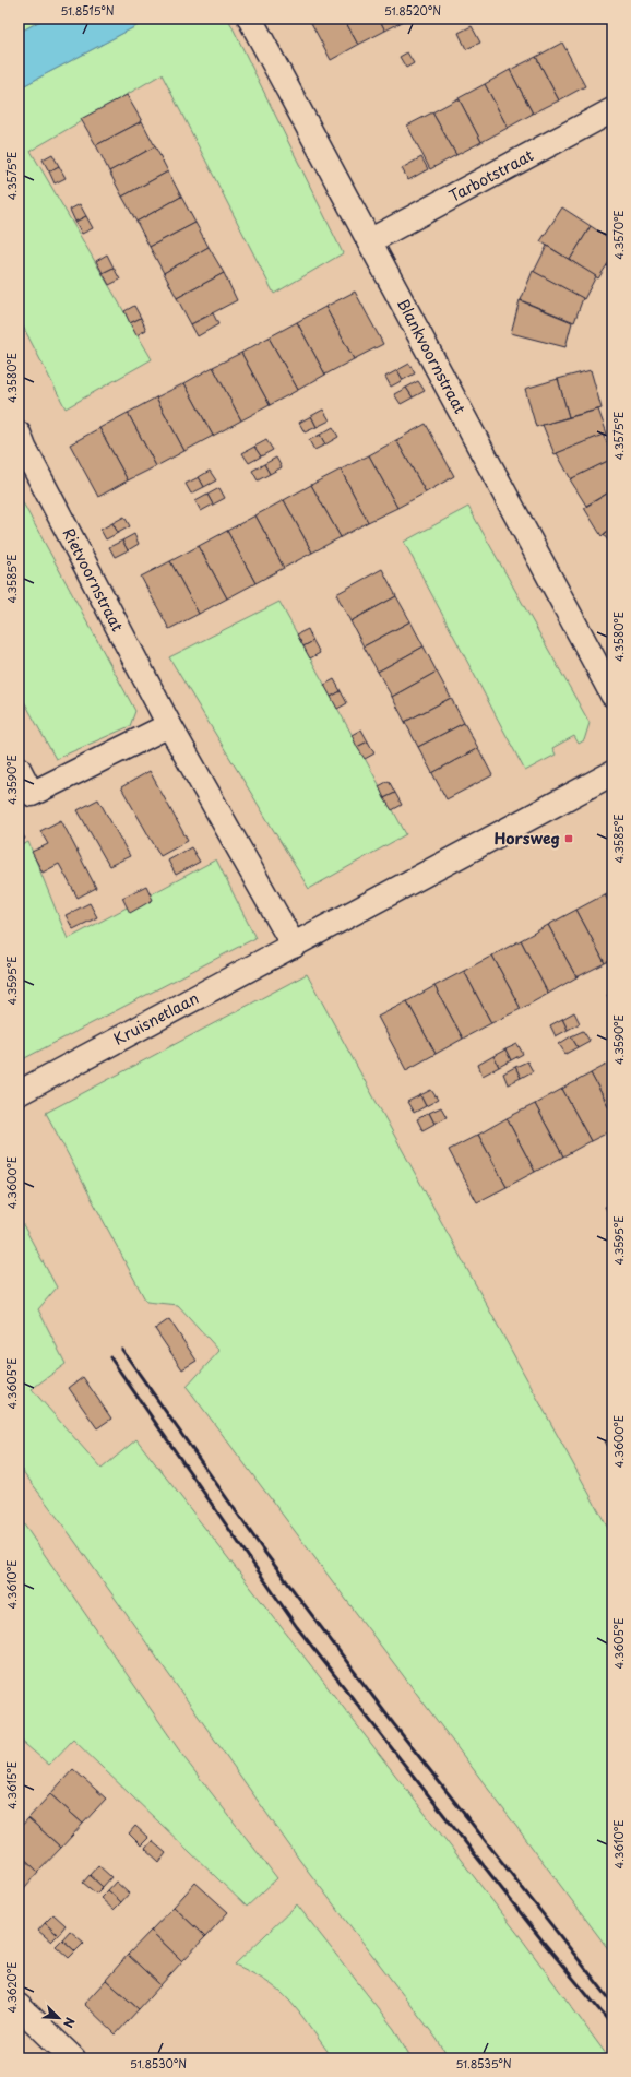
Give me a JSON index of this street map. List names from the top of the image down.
{
  "streets": {
    "street": [
      "Tarbotstraat",
      "Blankvoornstraat",
      "Rietvoornstraat",
      "Kruisnetlaan"
    ]
  },
  "crossings": [
    ["Tarbotstraat", "Blankvoornstraat"],
    ["Rietvoornstraat", "Kruisnetlaan"]
  ],
  "places": {
    "transit": ["Horsweg"]
  },
  "north": "bottom right",
  "coordinates": [
    "51.8515°N",
    "51.8520°N",
    "4.3575°E",
    "4.3570°E",
    "4.3580°E",
    "4.3585°E",
    "4.3590°E",
    "4.3595°E",
    "4.3600°E",
    "4.3605°E",
    "4.3610°E",
    "4.3615°E",
    "4.3620°E",
    "51.8530°N",
    "51.8535°N"
  ]
}
